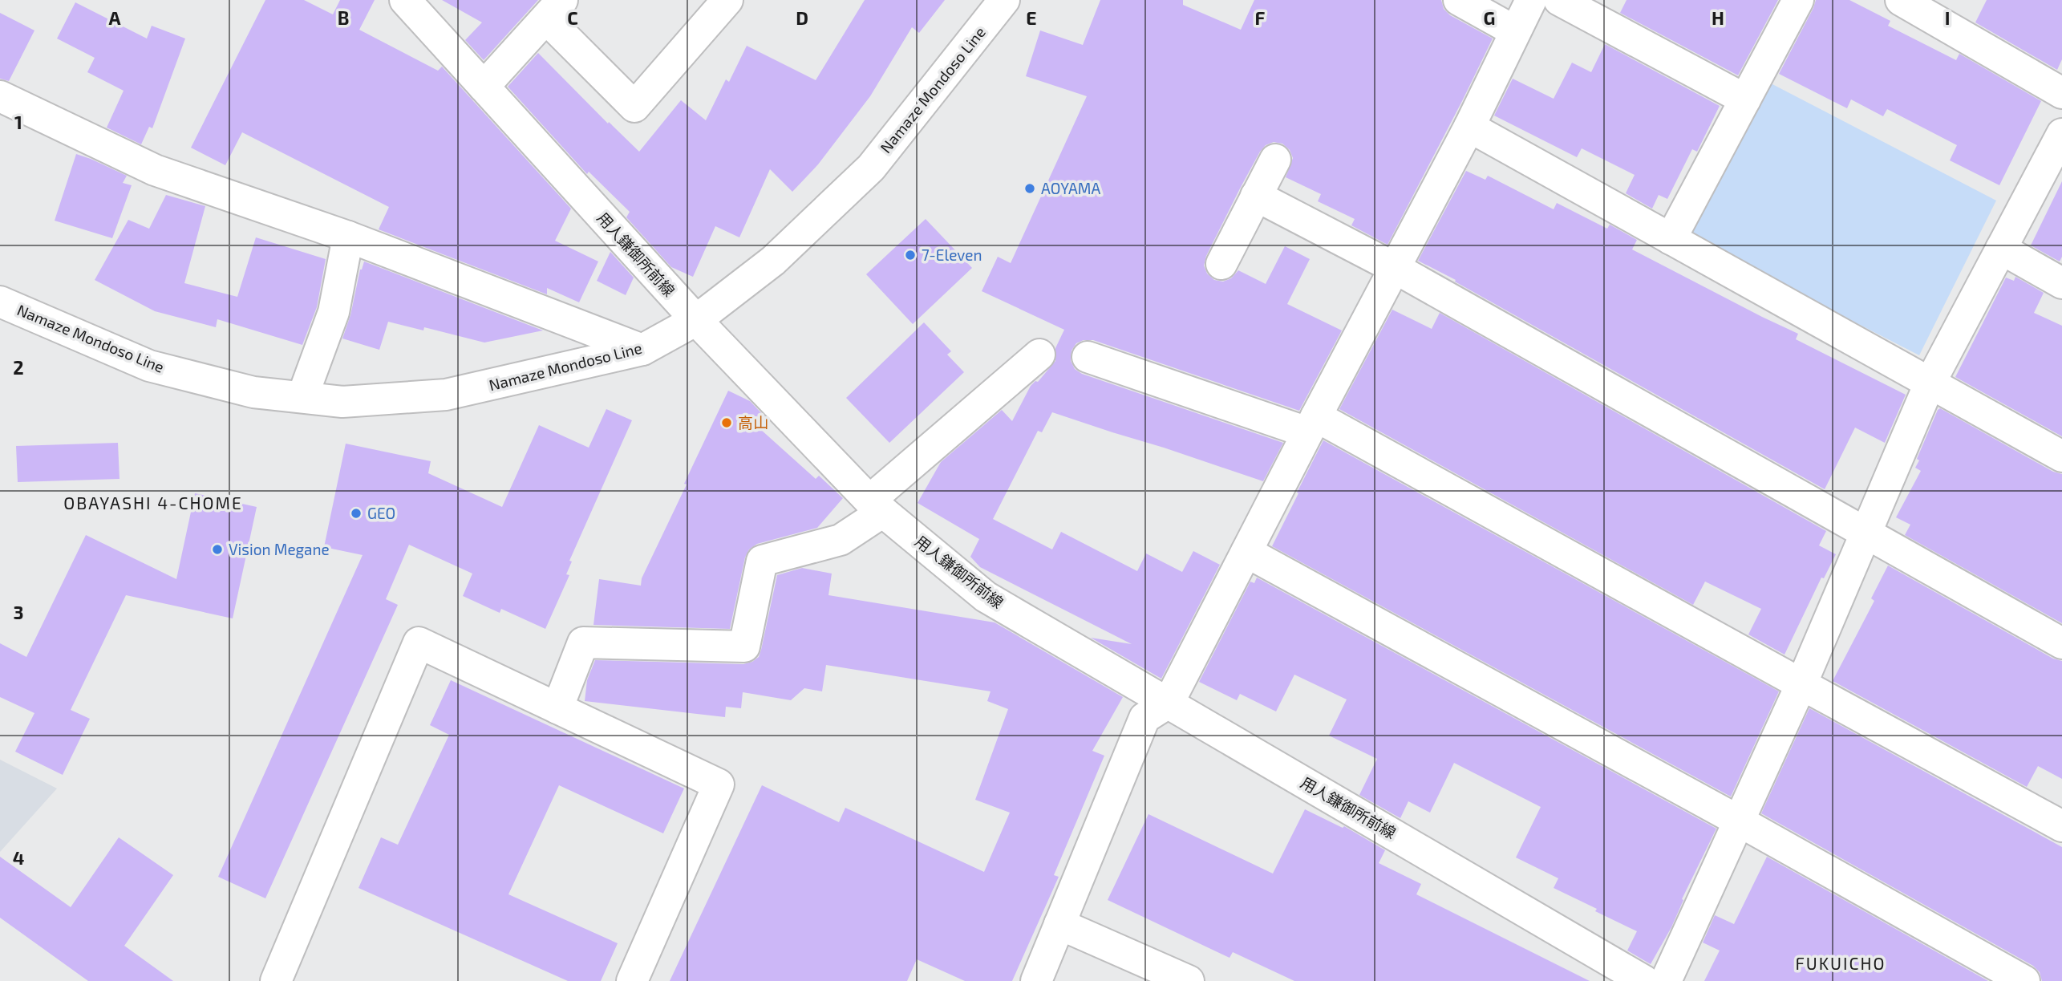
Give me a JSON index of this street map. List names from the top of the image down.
{
  "streets": {
    "street": ["Namaze Mondoso Line", "用人鎌御所前線"]
  },
  "crossings": [
    ["Namaze Mondoso Line", "用人鎌御所前線"]
  ],
  "districts": ["OBAYASHI 4-CHOME", "FUKUICHO"],
  "places": [
    "AOYAMA",
    "7-Eleven",
    "高山",
    "GEO",
    "Vision Megane"
  ],
  "grid": {
    "columns": [
      "A",
      "B",
      "C",
      "D",
      "E",
      "F",
      "G",
      "H",
      "I"
    ],
    "rows": [
      "1",
      "2",
      "3",
      "4"
    ]
  }
}
